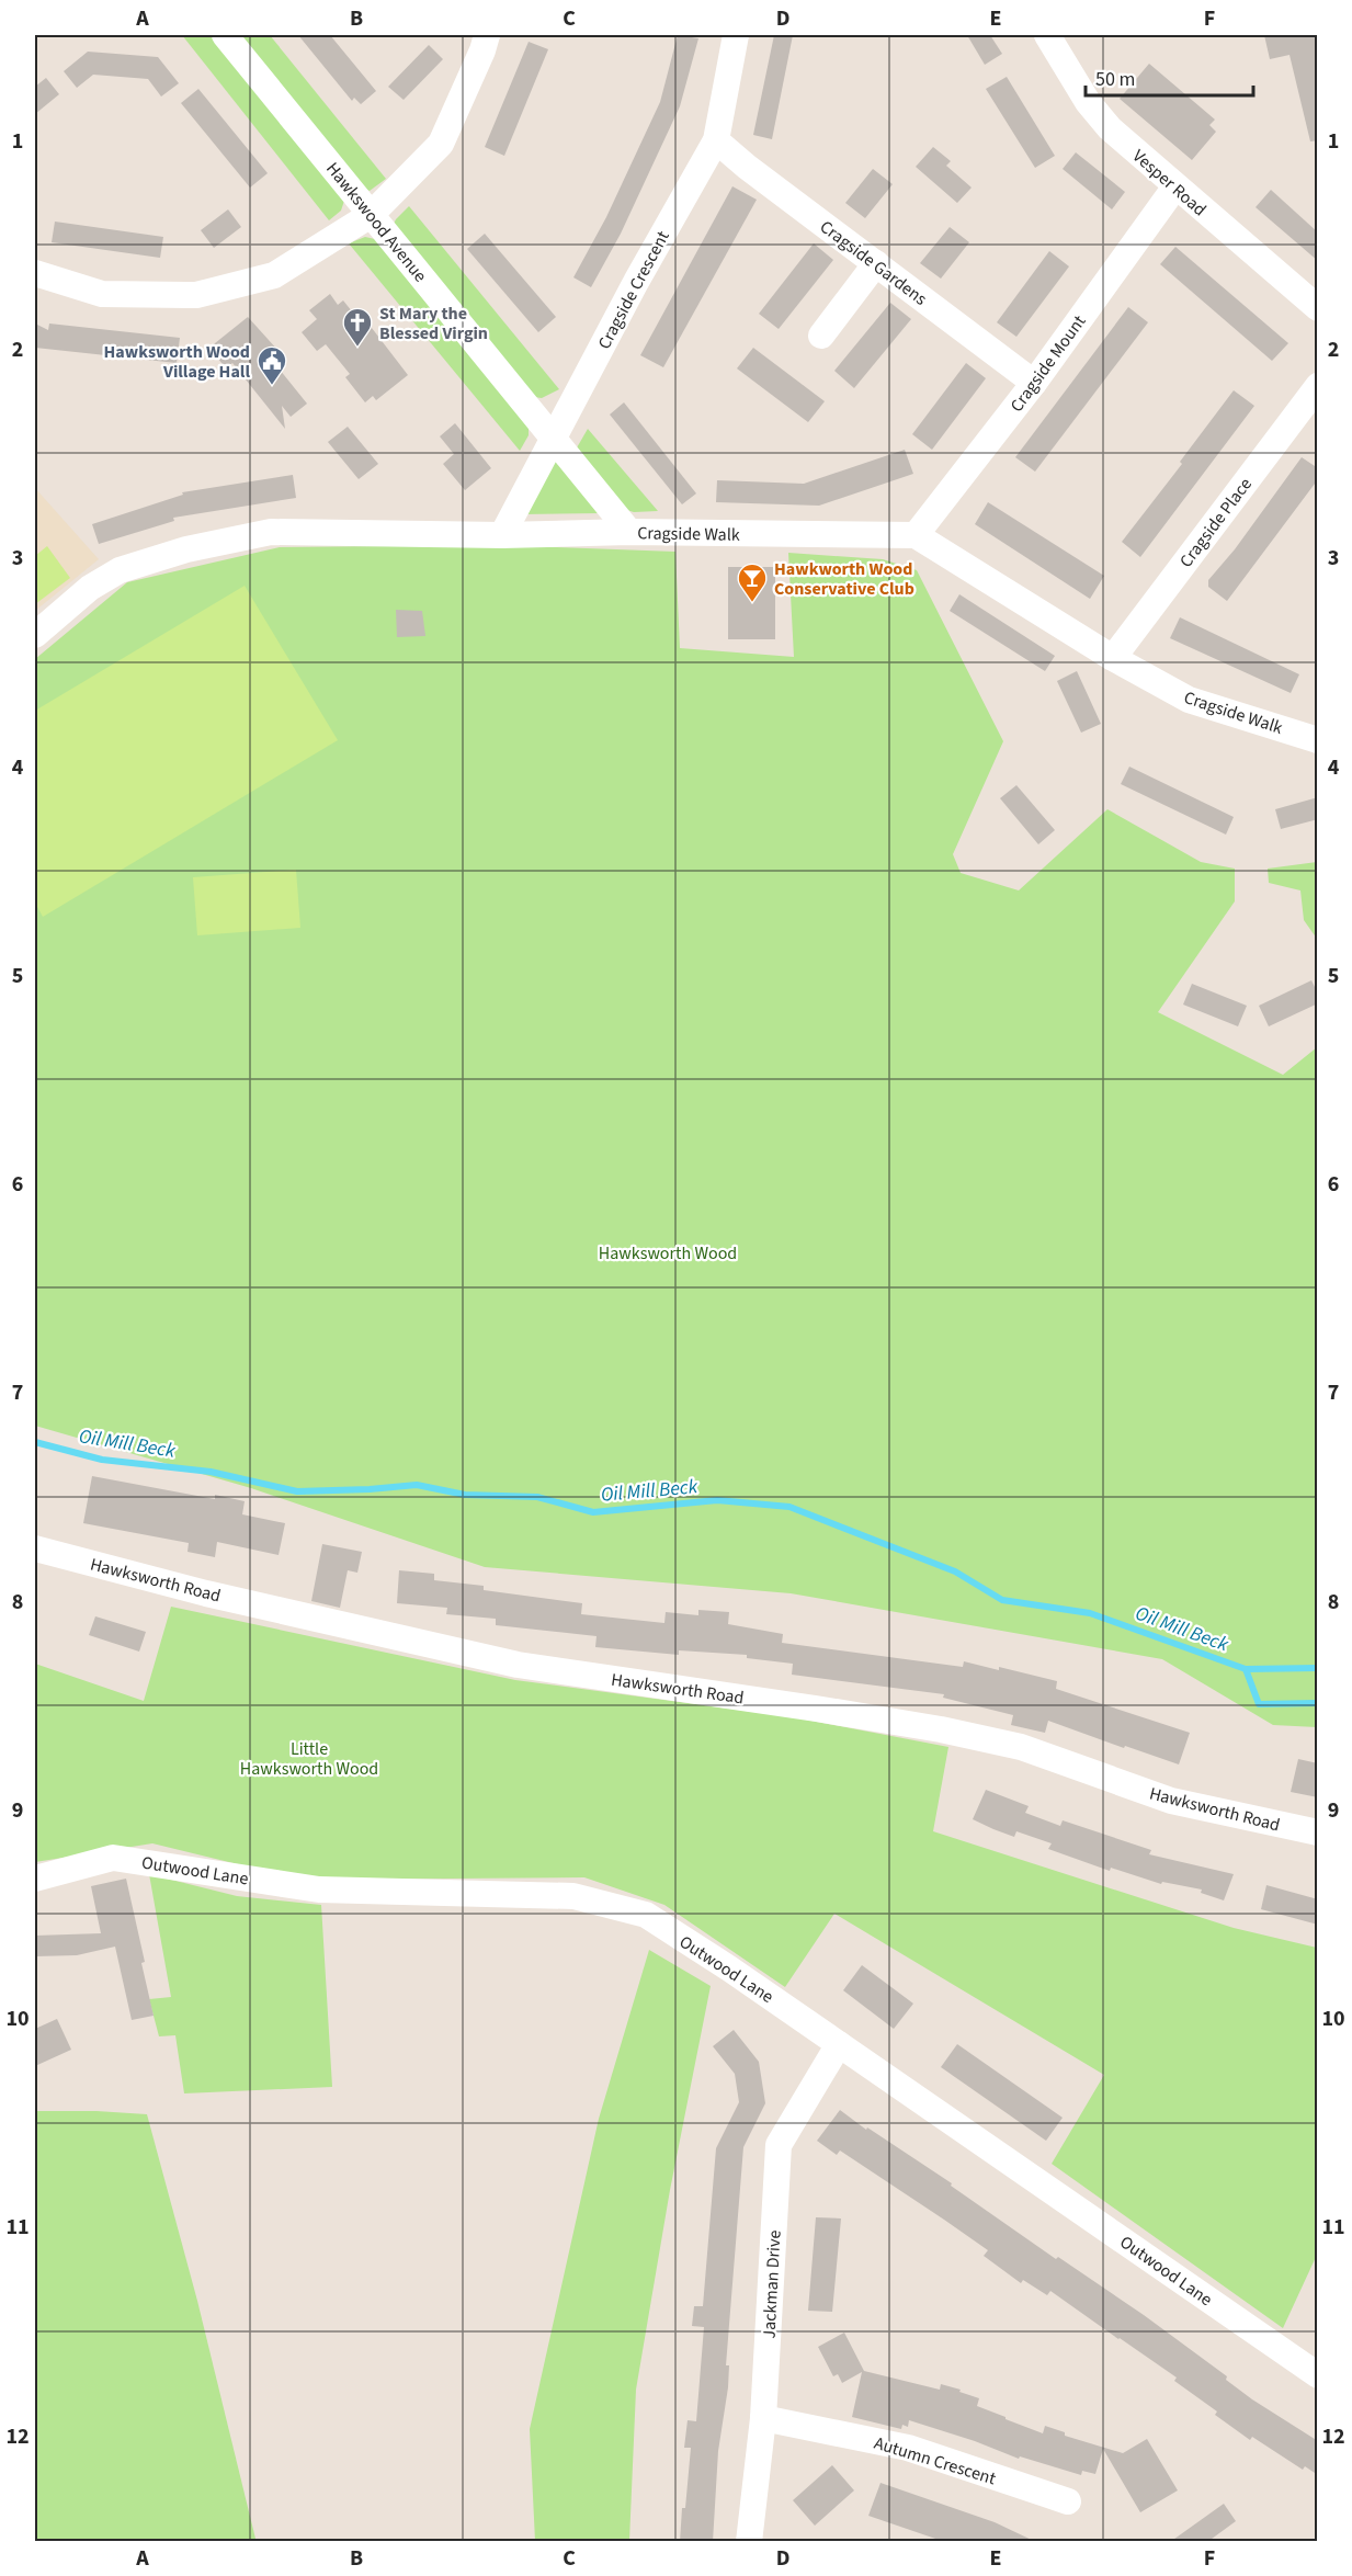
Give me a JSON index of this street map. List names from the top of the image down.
{
  "streets": {
    "street": [
      "Vesper Road",
      "Hawkswood Avenue",
      "Cragside Gardens",
      "Cragside Crescent",
      "Cragside Mount",
      "Cragside Place",
      "Cragside Walk",
      "Hawksworth Road",
      "Outwood Lane",
      "Jackman Drive",
      "Autumn Crescent"
    ]
  },
  "crossings": [
    ["Vesper Road", "Cragside Mount"],
    ["Hawkswood Avenue", "Cragside Crescent"],
    ["Hawkswood Avenue", "Cragside Walk"],
    ["Cragside Gardens", "Cragside Crescent"],
    ["Cragside Gardens", "Cragside Mount"],
    ["Cragside Crescent", "Cragside Walk"],
    ["Cragside Mount", "Cragside Walk"],
    ["Cragside Place", "Cragside Walk"],
    ["Outwood Lane", "Jackman Drive"],
    ["Jackman Drive", "Autumn Crescent"]
  ],
  "water": ["Oil Mill Beck"],
  "parks": ["Hawksworth Wood", "Little Hawksworth Wood"],
  "places": {
    "church": ["St Mary the Blessed Virgin"],
    "public building": ["Hawksworth Wood Village Hall"],
    "bar": ["Hawkworth Wood Conservative Club"]
  },
  "scale_bar": "50 m",
  "grid": {
    "columns": [
      "A",
      "B",
      "C",
      "D",
      "E",
      "F"
    ],
    "rows": [
      "1",
      "2",
      "3",
      "4",
      "5",
      "6",
      "7",
      "8",
      "9",
      "10",
      "11",
      "12"
    ]
  }
}
